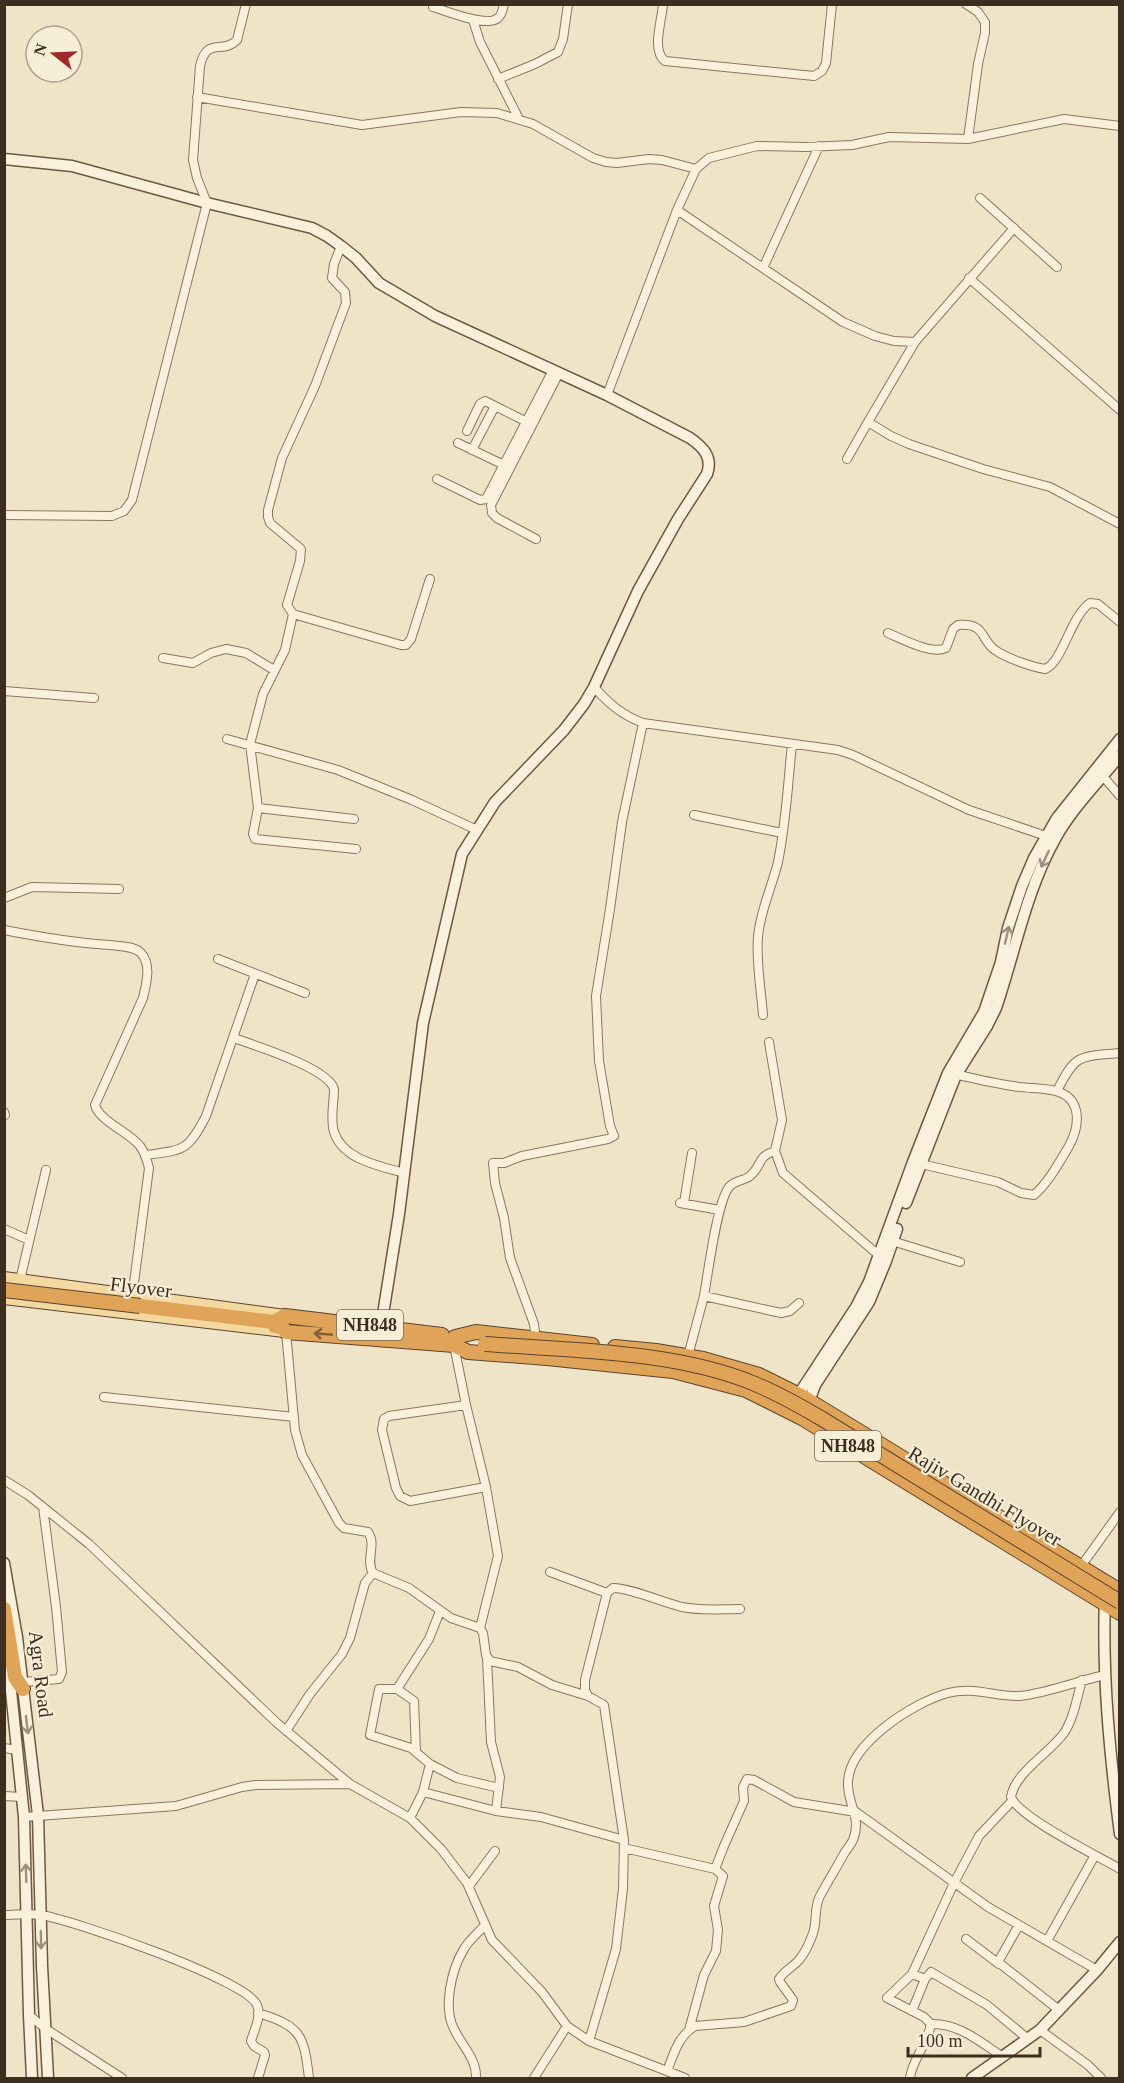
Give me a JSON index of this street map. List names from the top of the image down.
{
  "streets": {
    "highway": ["Flyover", "NH848", "Rajiv Gandhi Flyover"],
    "street": ["Agra Road"]
  },
  "crossings": [
    ["Flyover", "NH848"],
    ["NH848", "Rajiv Gandhi Flyover"]
  ],
  "scale_bar": "100 m",
  "north": "left"
}
